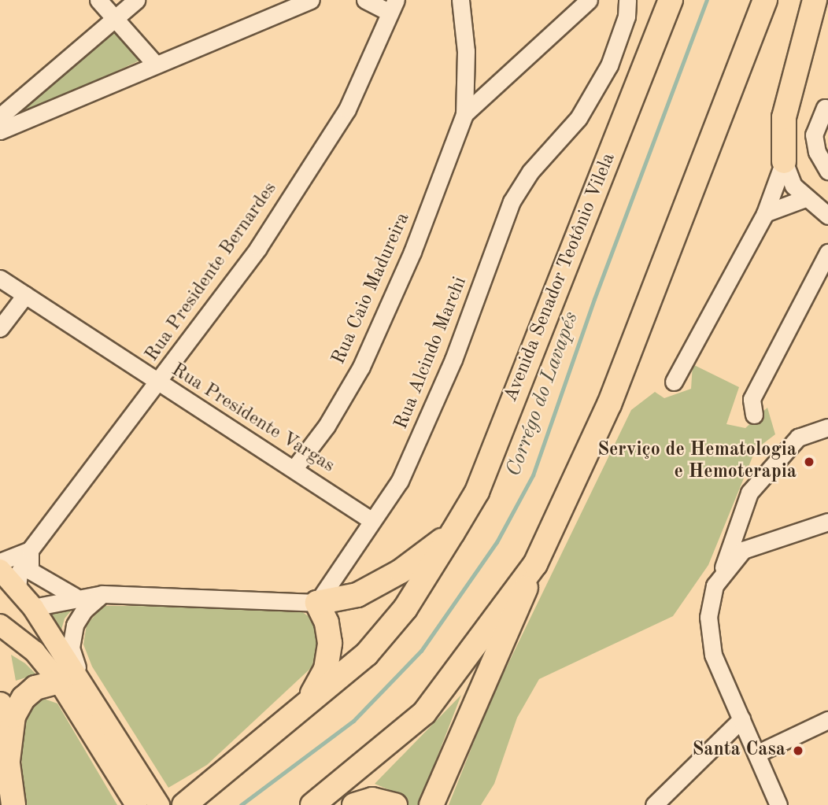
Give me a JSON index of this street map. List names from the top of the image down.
{
  "streets": {
    "highway": ["Avenida Senador Teotônio Vilela"],
    "street": [
      "Rua Presidente Bernardes",
      "Rua Caio Madureira",
      "Rua Alcindo Marchi",
      "Rua Presidente Vargas"
    ]
  },
  "crossings": [
    ["Rua Presidente Bernardes", "Rua Presidente Vargas"],
    ["Rua Caio Madureira", "Rua Presidente Vargas"],
    ["Rua Alcindo Marchi", "Rua Presidente Vargas"]
  ],
  "water": ["Corrégo do Lavapés"],
  "places": ["Serviço de Hematologia e Hemoterapia", "Santa Casa"]
}
